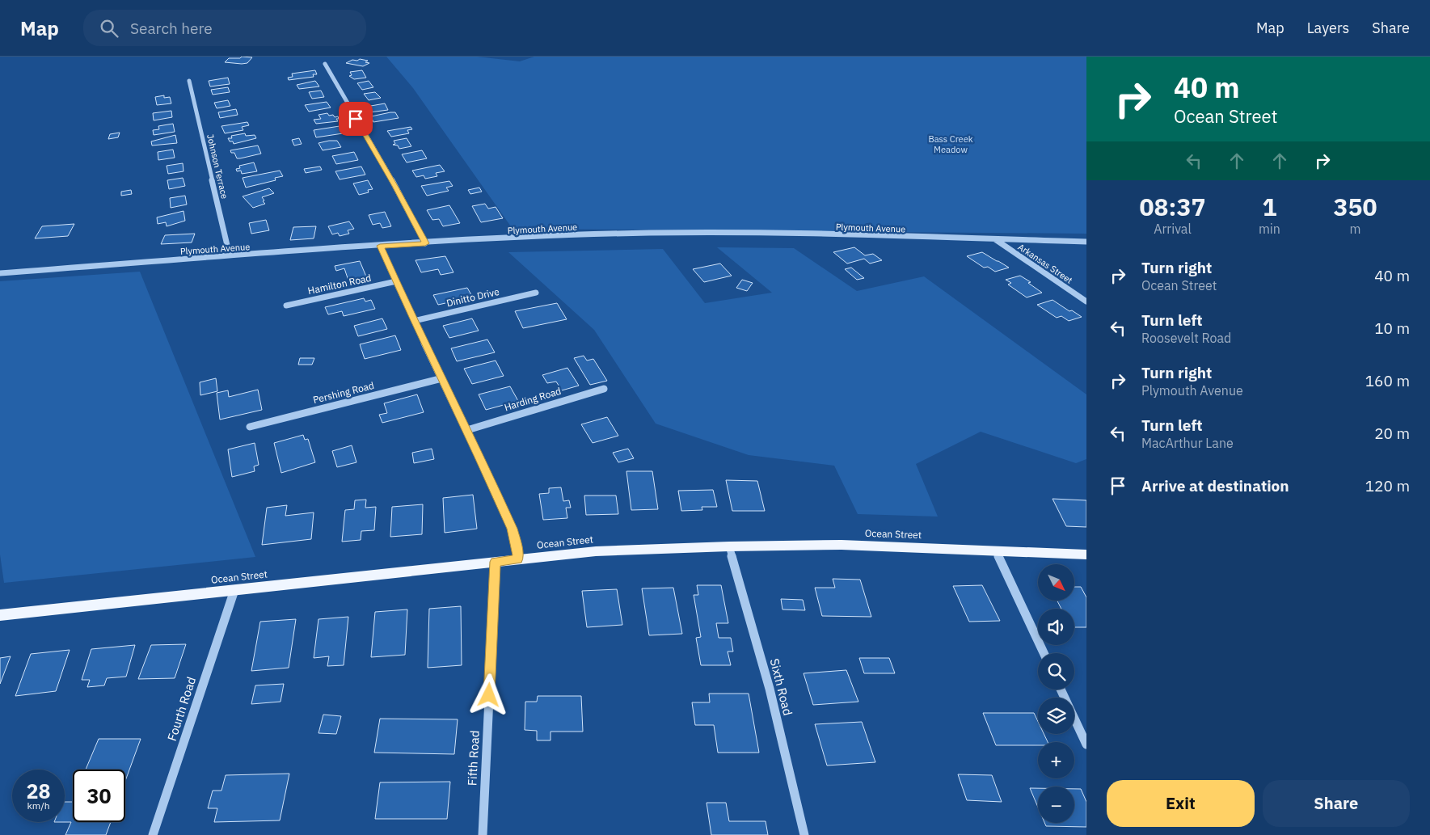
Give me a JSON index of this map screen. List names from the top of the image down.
{
  "streets": {
    "main road": ["Ocean Street"],
    "street": [
      "Johnson Terrace",
      "Plymouth Avenue",
      "Arkansas Street",
      "Hamilton Road",
      "Dinitto Drive",
      "Pershing Road",
      "Harding Road",
      "Sixth Road",
      "Fourth Road",
      "Fifth Road"
    ]
  },
  "crossings": [
    ["Johnson Terrace", "Plymouth Avenue"],
    ["Plymouth Avenue", "Arkansas Street"],
    ["Ocean Street", "Sixth Road"],
    ["Ocean Street", "Fourth Road"],
    ["Ocean Street", "Fifth Road"]
  ],
  "parks": ["Bass Creek Meadow"],
  "north": "bottom right",
  "page": {
    "header": "Map",
    "search": "Search here",
    "nav": ["Map", "Layers", "Share"],
    "turn": ["40 m", "Ocean Street"],
    "eta": [
      "08:37",
      "Arrival",
      "1",
      "min",
      "350",
      "m"
    ],
    "list": [
      {
        "name": "Turn right",
        "note": "Ocean Street",
        "value": "40 m"
      },
      {
        "name": "Turn left",
        "note": "Roosevelt Road",
        "value": "10 m"
      },
      {
        "name": "Turn right",
        "note": "Plymouth Avenue",
        "value": "160 m"
      },
      {
        "name": "Turn left",
        "note": "MacArthur Lane",
        "value": "20 m"
      },
      {
        "name": "Arrive at destination",
        "value": "120 m"
      }
    ],
    "map_buttons": ["+", "−"],
    "speed": "28 km/h",
    "limit": "30",
    "buttons": ["Exit", "Share"]
  }
}
